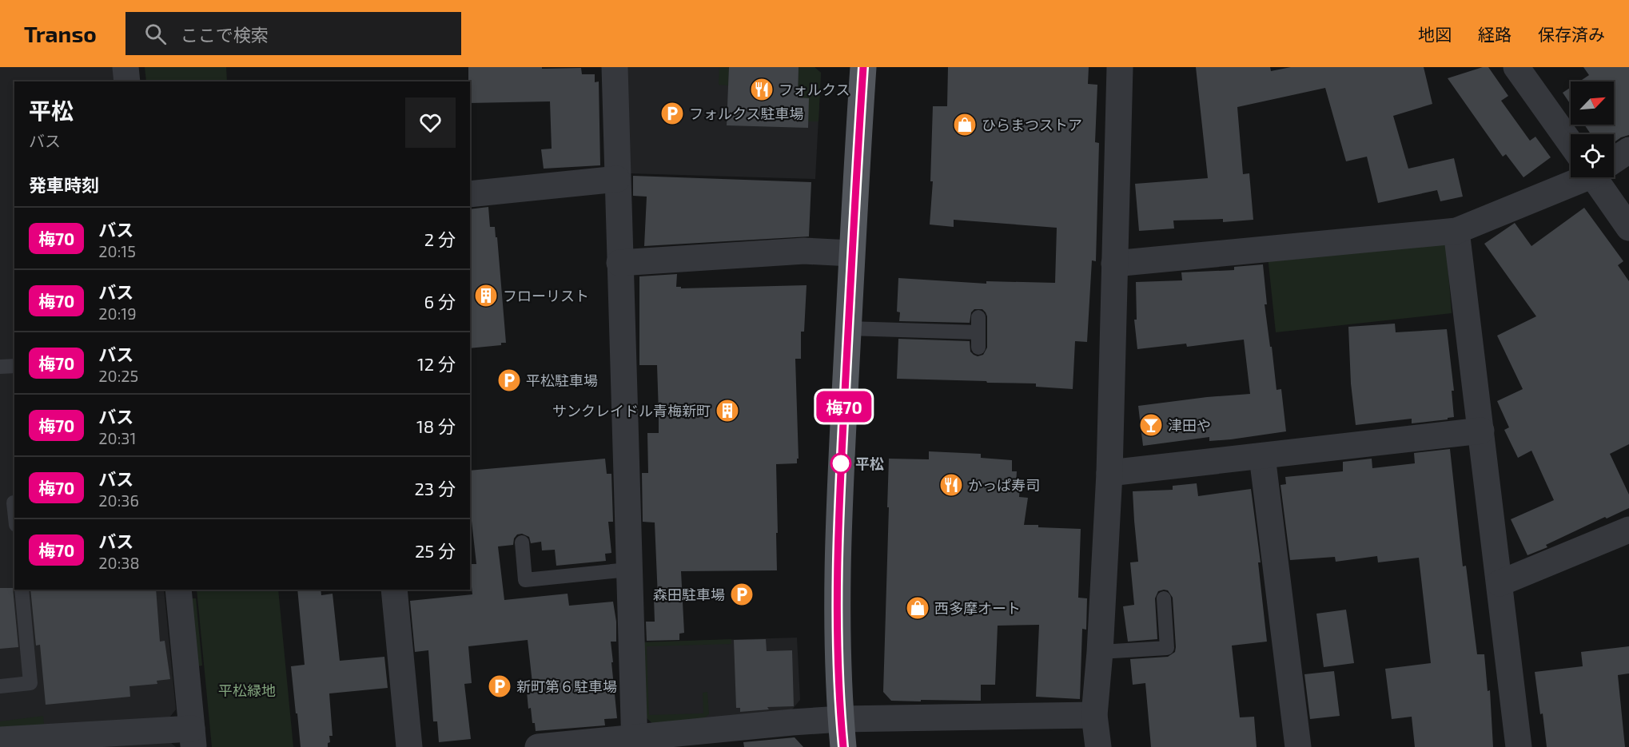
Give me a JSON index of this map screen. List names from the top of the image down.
{
  "parks": ["平松緑地"],
  "places": {
    "restaurant": ["フォルクス", "かっぱ寿司"],
    "parking": [
      "フォルクス駐車場",
      "平松駐車場",
      "森田駐車場",
      "新町第６駐車場"
    ],
    "shop": ["ひらまつストア", "西多摩オート"],
    "building": ["フローリスト", "サンクレイドル青梅新町"],
    "bar": ["津田や"],
    "other": ["平松"]
  },
  "lines": ["bus line 梅70"],
  "north": "top right",
  "page": {
    "header": "Transo",
    "search": "ここで検索",
    "nav": ["地図", "経路", "保存済み"],
    "on_map": "梅70",
    "heading": [
      ["平松", "バス"],
      "発車時刻"
    ],
    "list": [
      {
        "mark": "梅70",
        "name": "バス",
        "note": "20:15",
        "value": "2 分"
      },
      {
        "mark": "梅70",
        "name": "バス",
        "note": "20:19",
        "value": "6 分"
      },
      {
        "mark": "梅70",
        "name": "バス",
        "note": "20:25",
        "value": "12 分"
      },
      {
        "mark": "梅70",
        "name": "バス",
        "note": "20:31",
        "value": "18 分"
      },
      {
        "mark": "梅70",
        "name": "バス",
        "note": "20:36",
        "value": "23 分"
      },
      {
        "mark": "梅70",
        "name": "バス",
        "note": "20:38",
        "value": "25 分"
      }
    ]
  }
}
